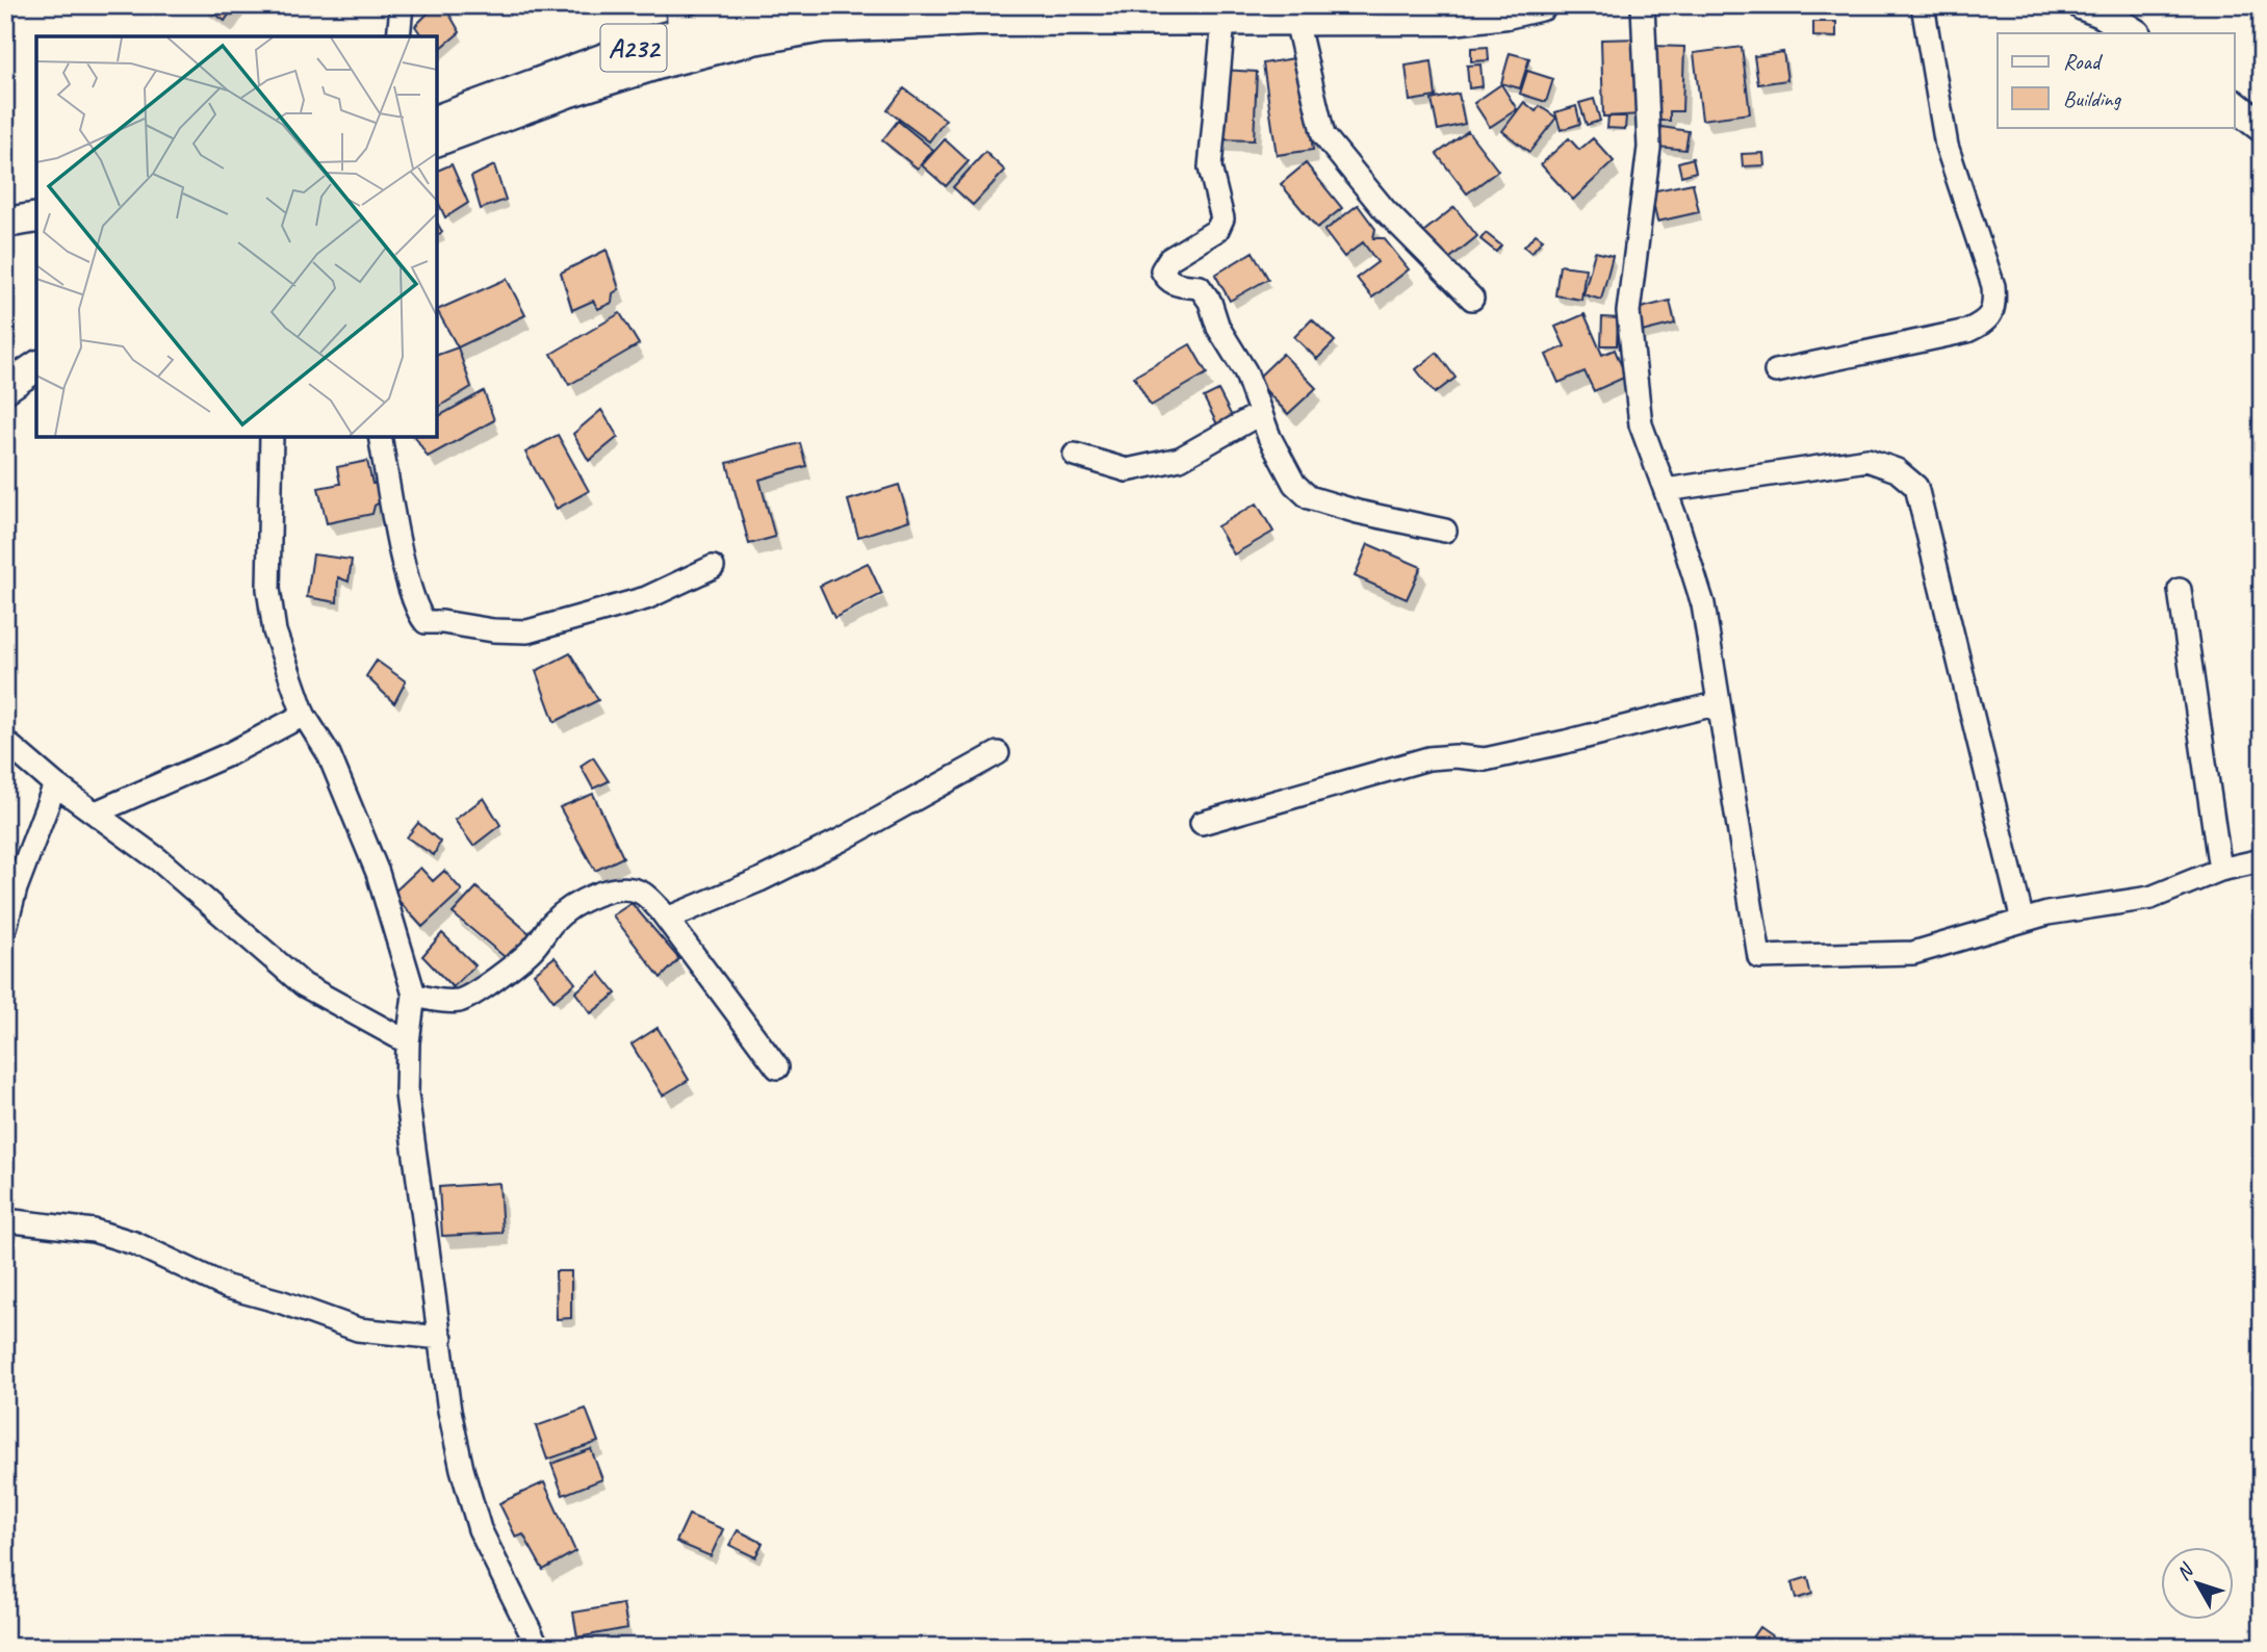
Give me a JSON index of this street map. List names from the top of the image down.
{
  "streets": {
    "main road": ["A232"]
  },
  "legend": ["Road", "Building"],
  "north": "top left"
}
